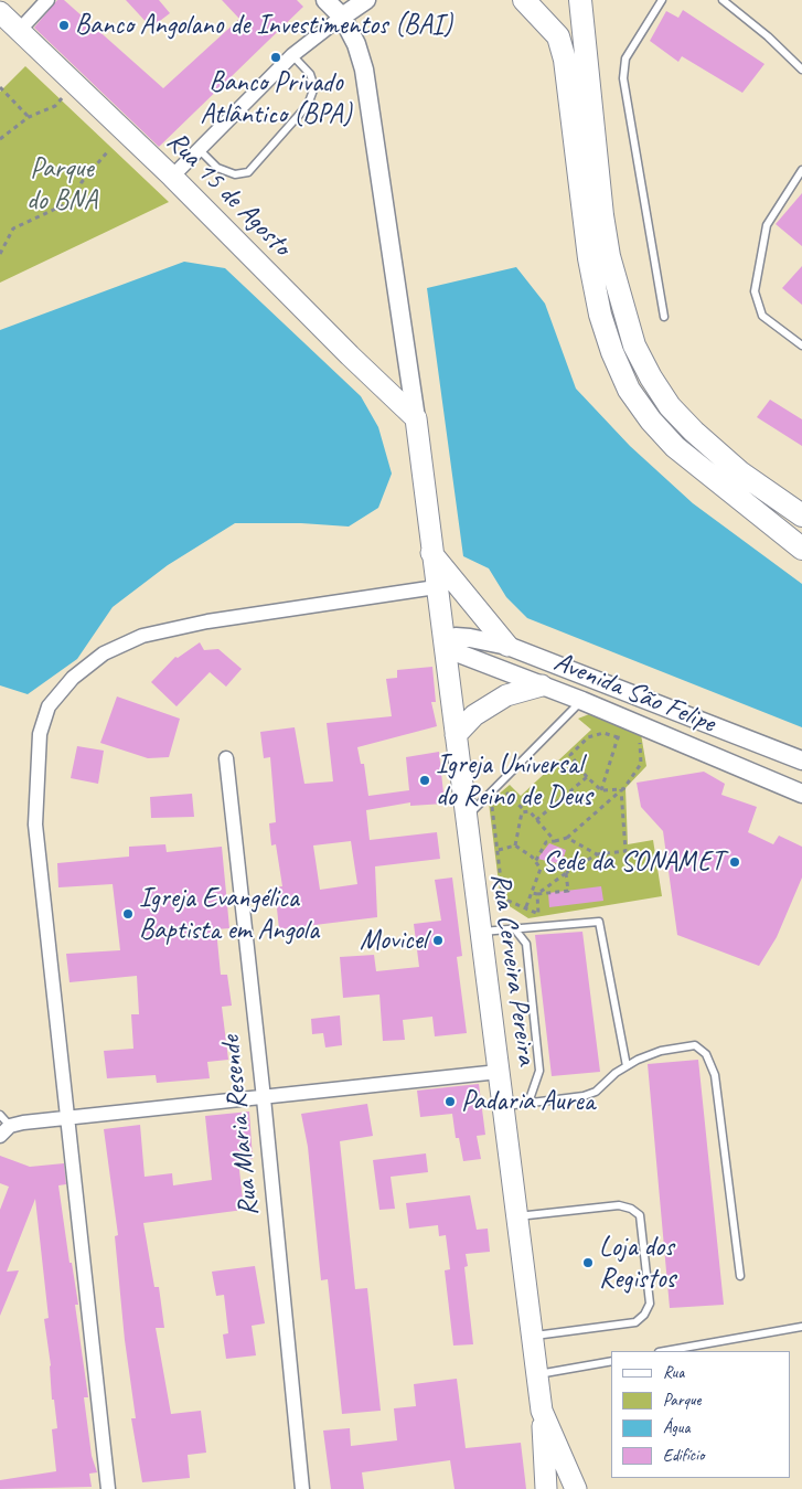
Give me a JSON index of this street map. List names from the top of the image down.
{
  "streets": {
    "main road": ["Rua 15 de Agosto", "Rua Cerveira Pereira"],
    "street": ["Avenida São Felipe", "Rua Maria Resende"]
  },
  "crossings": [
    ["Rua 15 de Agosto", "Rua Cerveira Pereira"],
    ["Avenida São Felipe", "Rua Cerveira Pereira"]
  ],
  "parks": ["Parque do BNA"],
  "places": [
    "Banco Angolano de Investimentos (BAI)",
    "Banco Privado Atlântico (BPA)",
    "Igreja Universal do Reino de Deus",
    "Sede da SONAMET",
    "Igreja Evangélica Baptista em Angola",
    "Movicel",
    "Padaria Aurea",
    "Loja dos Registos"
  ],
  "legend": [
    "Rua",
    "Parque",
    "Água",
    "Edifício"
  ]
}
